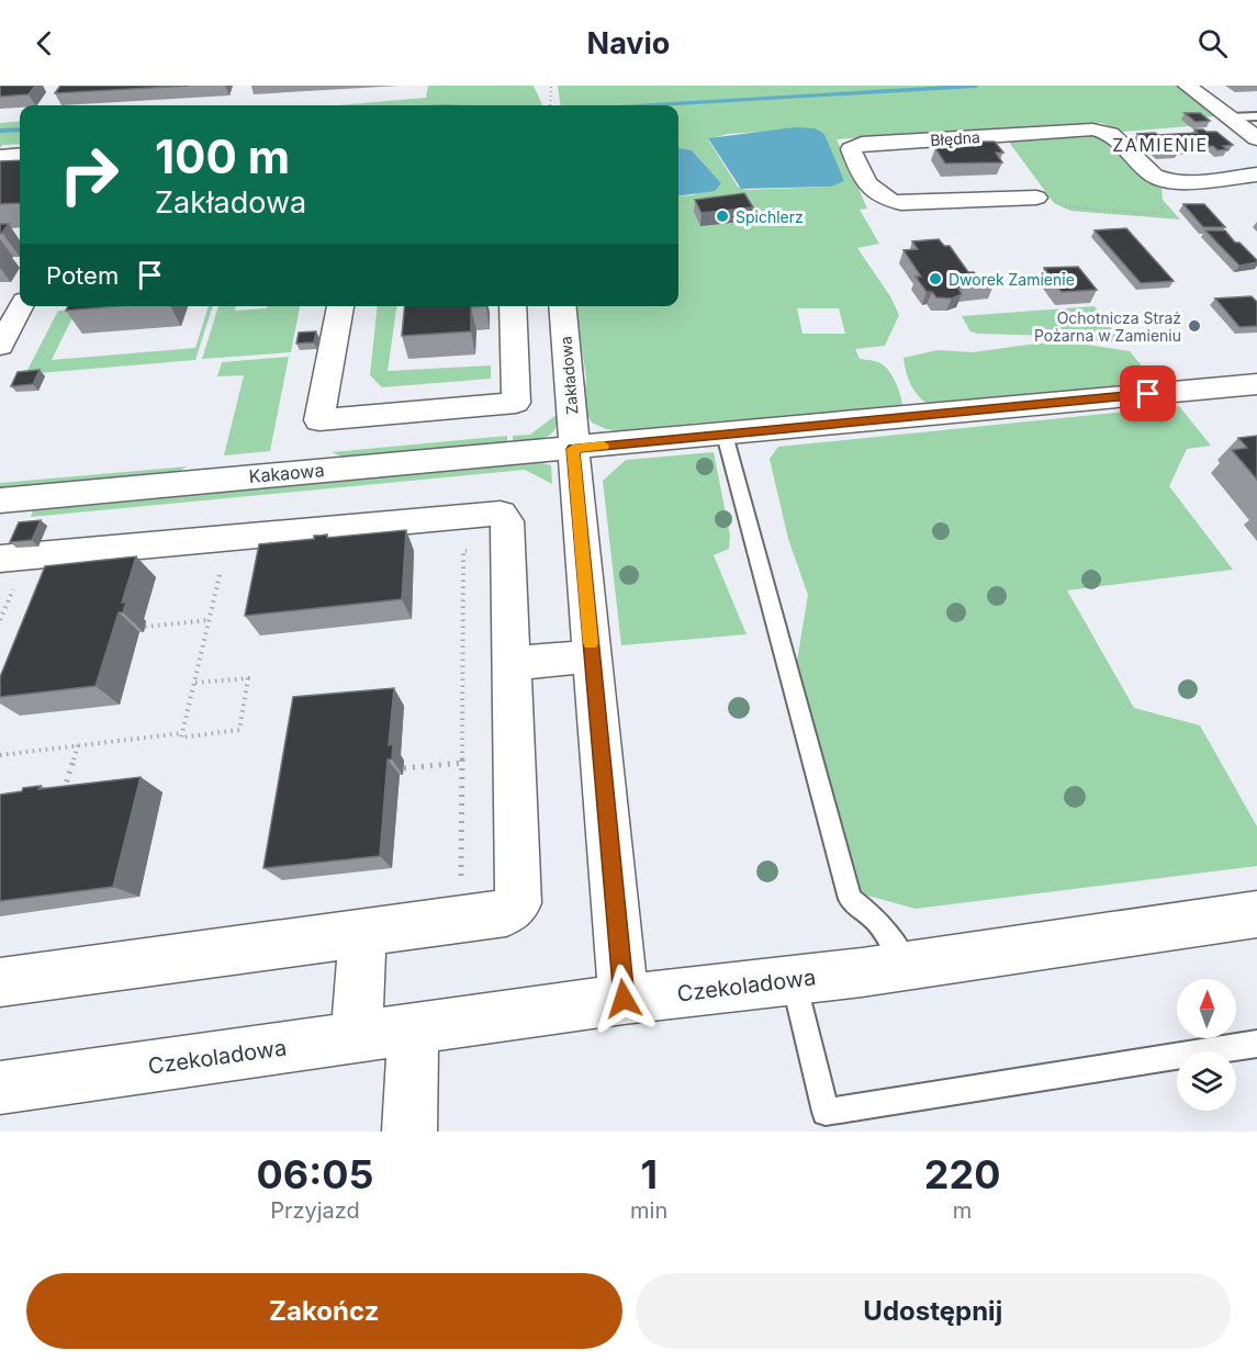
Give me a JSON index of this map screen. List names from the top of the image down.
{
  "streets": {
    "street": [
      "Błędna",
      "Zakładowa",
      "Kakaowa",
      "Czekoladowa"
    ]
  },
  "crossings": [
    ["Zakładowa", "Kakaowa"],
    ["Zakładowa", "Czekoladowa"]
  ],
  "districts": ["ZAMIENIE"],
  "places": ["Spichlerz", "Dworek Zamienie", "Ochotnicza Straż Pożarna w Zamieniu"],
  "north": "top",
  "page": {
    "header": "Navio",
    "turn": ["100 m", "Zakładowa"],
    "then": "Potem",
    "eta": [
      "06:05",
      "Przyjazd",
      "1",
      "min",
      "220",
      "m"
    ],
    "buttons": ["Zakończ", "Udostępnij"]
  }
}
